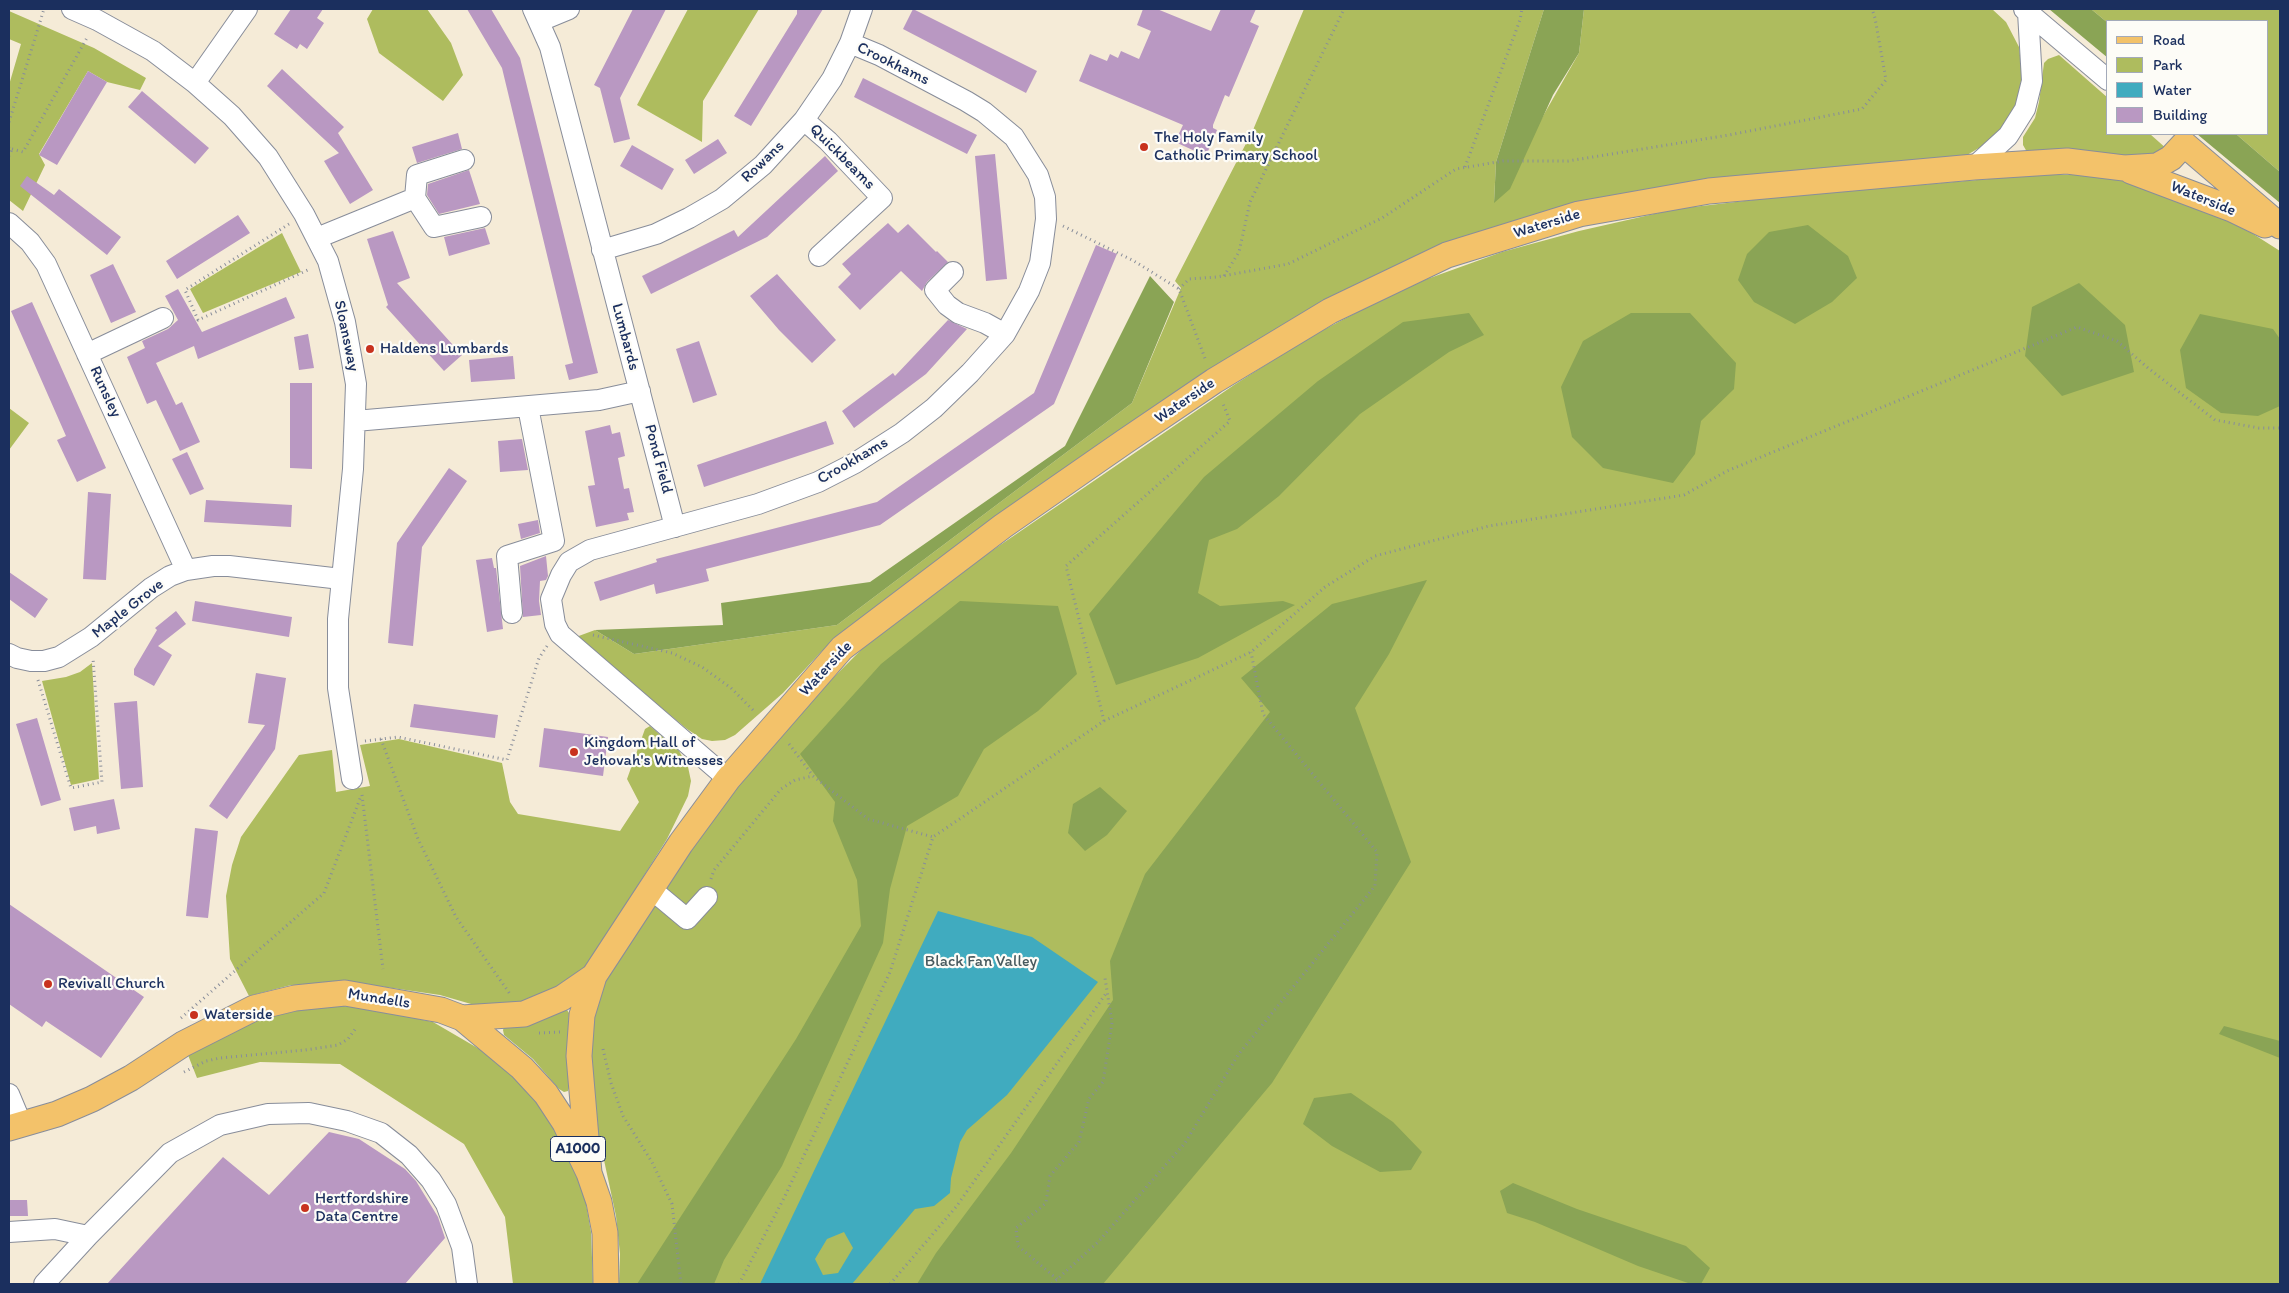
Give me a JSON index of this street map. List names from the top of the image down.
{
  "streets": {
    "main road": ["Waterside", "Mundells", "A1000"],
    "street": [
      "Crookhams",
      "Quickbeams",
      "Rowans",
      "Sloansway",
      "Lumbards",
      "Runsley",
      "Pond Field",
      "Maple Grove"
    ]
  },
  "crossings": [
    ["Crookhams", "Rowans"],
    ["Crookhams", "Pond Field"],
    ["Quickbeams", "Rowans"],
    ["Rowans", "Lumbards"],
    ["Waterside", "Mundells"],
    ["Sloansway", "Lumbards"],
    ["Sloansway", "Maple Grove"],
    ["Lumbards", "Pond Field"],
    ["Runsley", "Maple Grove"]
  ],
  "parks": ["Black Fan Valley"],
  "places": [
    "The Holy Family Catholic Primary School",
    "Haldens Lumbards",
    "Kingdom Hall of Jehovah's Witnesses",
    "Revivall Church",
    "Waterside",
    "Hertfordshire Data Centre"
  ],
  "legend": [
    "Road",
    "Park",
    "Water",
    "Building"
  ]
}
